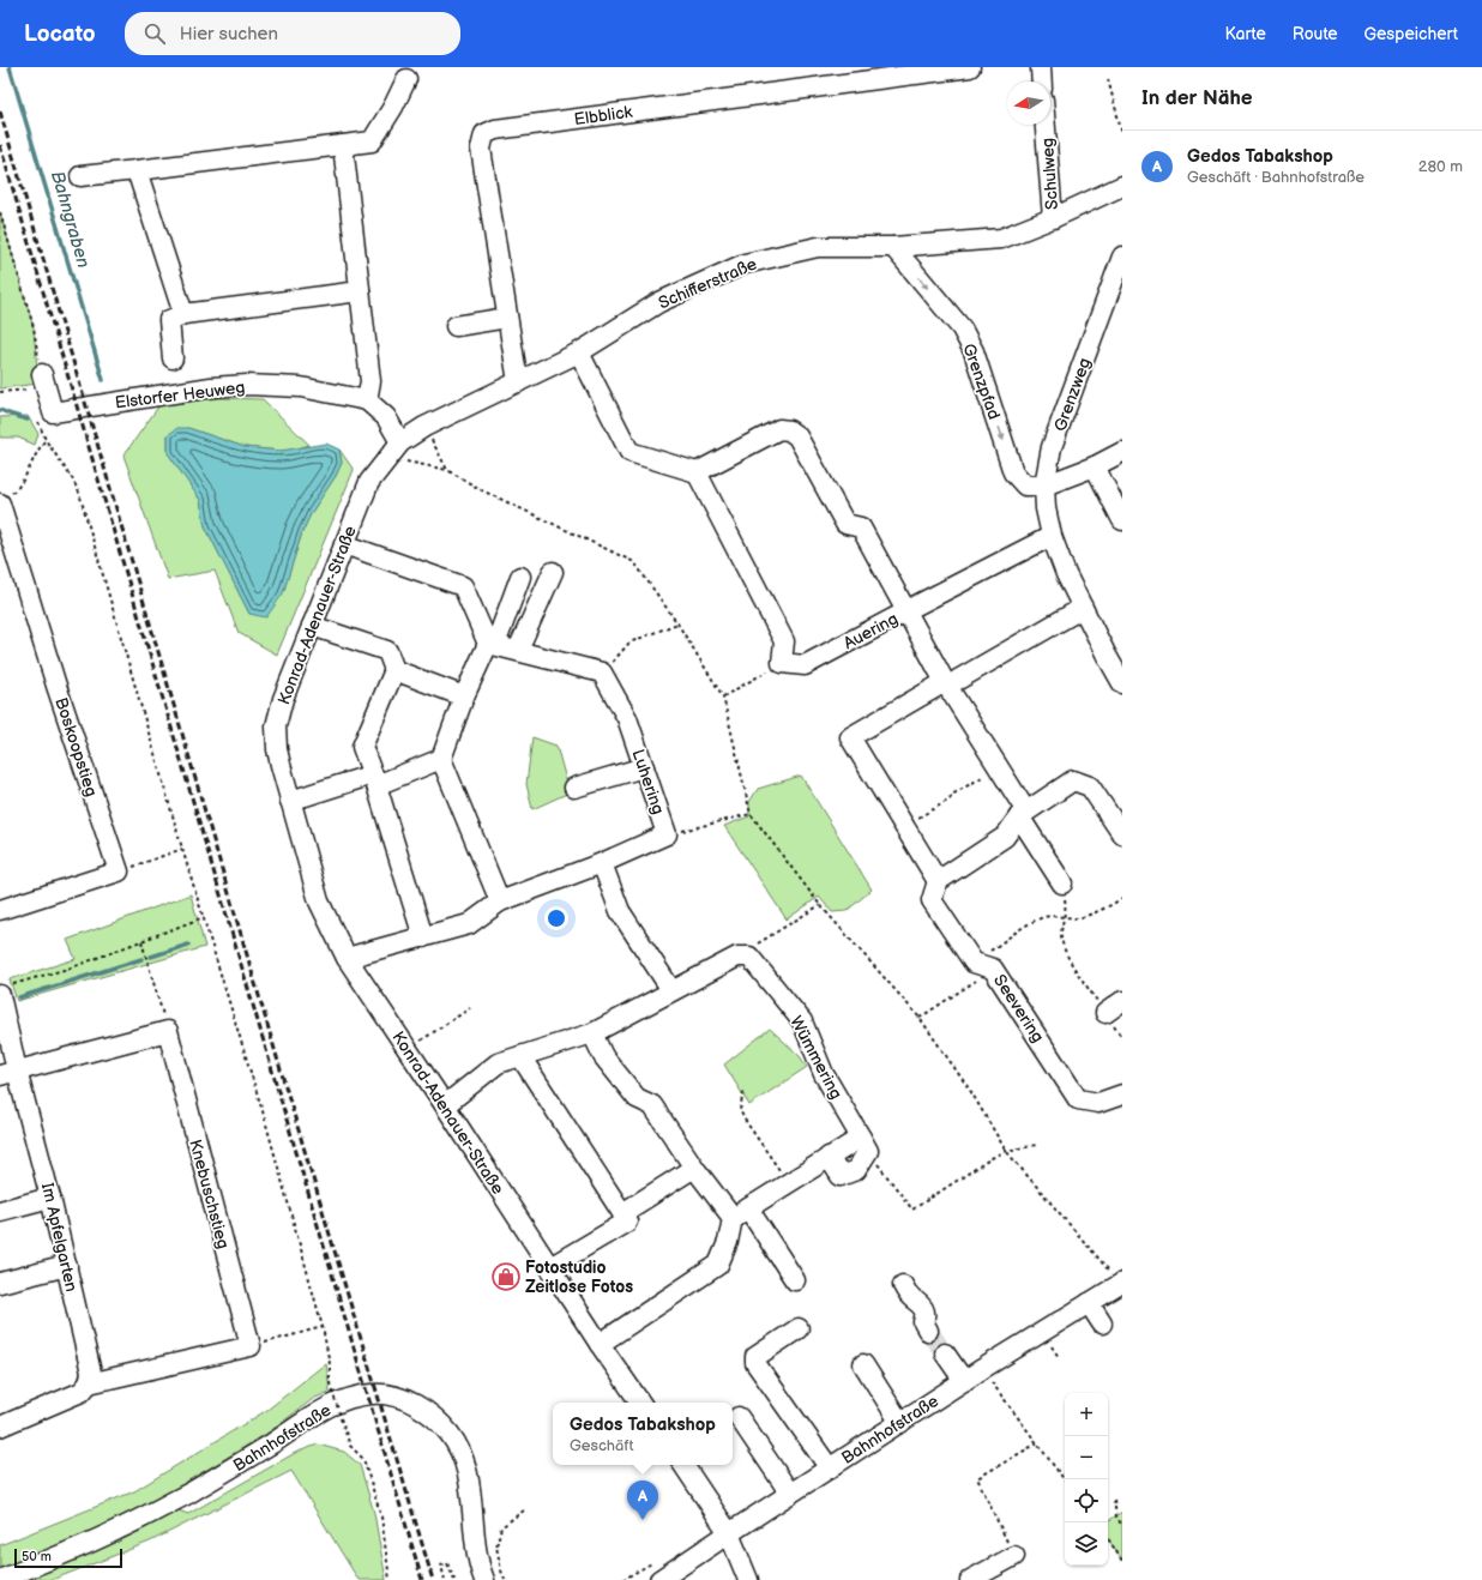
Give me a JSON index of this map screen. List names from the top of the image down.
{
  "streets": {
    "street": [
      "Elbblick",
      "Schulweg",
      "Schifferstraße",
      "Grenzpfad",
      "Elstorfer Heuweg",
      "Grenzweg",
      "Konrad-Adenauer-Straße",
      "Auering",
      "Boskoopstieg",
      "Luhering",
      "Seevering",
      "Wümmering",
      "Knebuschstieg",
      "Im Apfelgarten",
      "Bahnhofstraße"
    ]
  },
  "crossings": [
    ["Elbblick", "Schifferstraße"],
    ["Schulweg", "Schifferstraße"],
    ["Schifferstraße", "Grenzpfad"],
    ["Schifferstraße", "Elstorfer Heuweg"],
    ["Schifferstraße", "Konrad-Adenauer-Straße"],
    ["Grenzpfad", "Grenzweg"],
    ["Elstorfer Heuweg", "Konrad-Adenauer-Straße"],
    ["Konrad-Adenauer-Straße", "Luhering"]
  ],
  "one_way": ["Grenzpfad"],
  "water": ["Bahngraben"],
  "places": {
    "shop": ["Fotostudio Zeitlose Fotos"]
  },
  "scale_bar": "50 m",
  "north": "left",
  "page": {
    "header": "Locato",
    "search": "Hier suchen",
    "nav": ["Karte", "Route", "Gespeichert"],
    "heading": "In der Nähe",
    "list": [
      {
        "mark": "A",
        "name": "Gedos Tabakshop",
        "note": "Geschäft · Bahnhofstraße",
        "value": "280 m"
      }
    ],
    "map_buttons": ["+", "−"],
    "popup": ["Gedos Tabakshop", "Geschäft"],
    "pins": "A",
    "scale": "50 m"
  }
}
